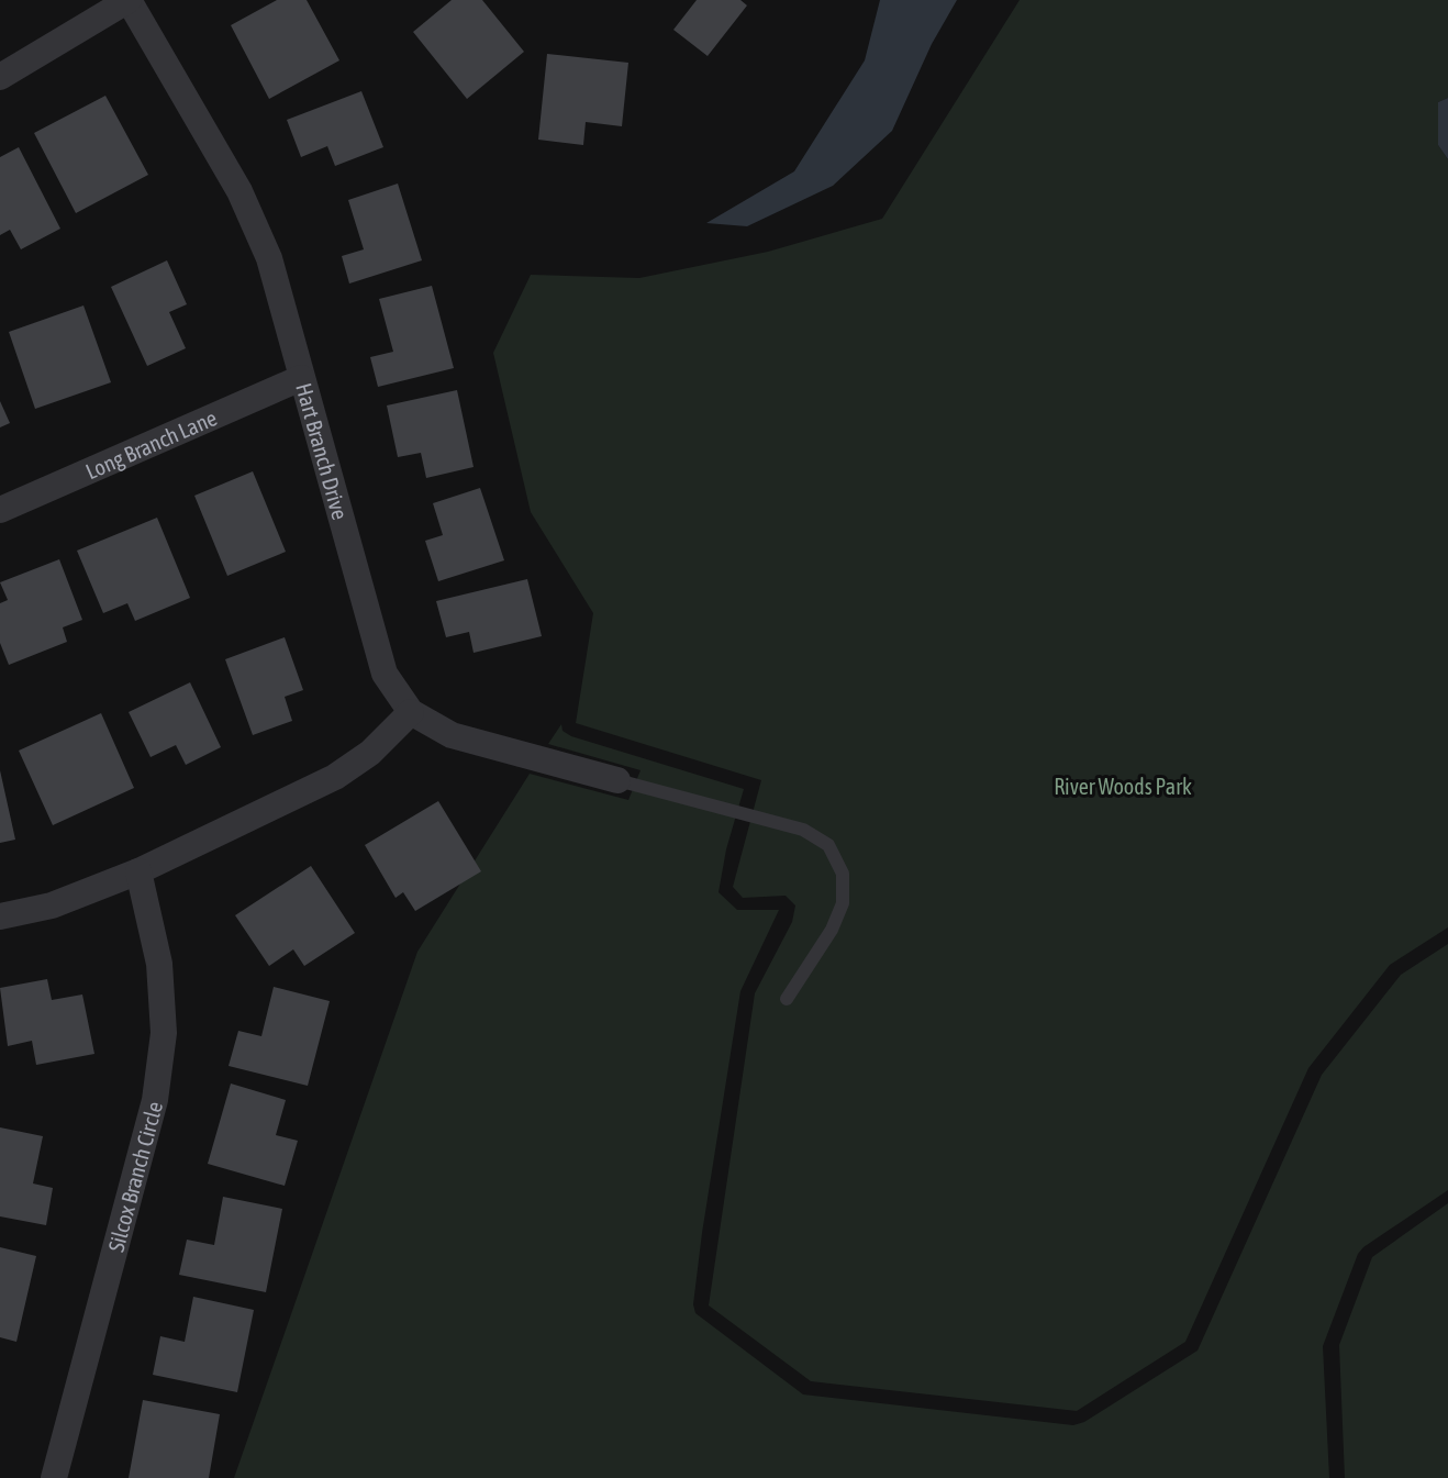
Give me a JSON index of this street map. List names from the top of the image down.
{
  "streets": {
    "street": ["Long Branch Lane", "Hart Branch Drive", "Silcox Branch Circle"]
  },
  "crossings": [
    ["Long Branch Lane", "Hart Branch Drive"]
  ],
  "parks": ["River Woods Park"]
}
